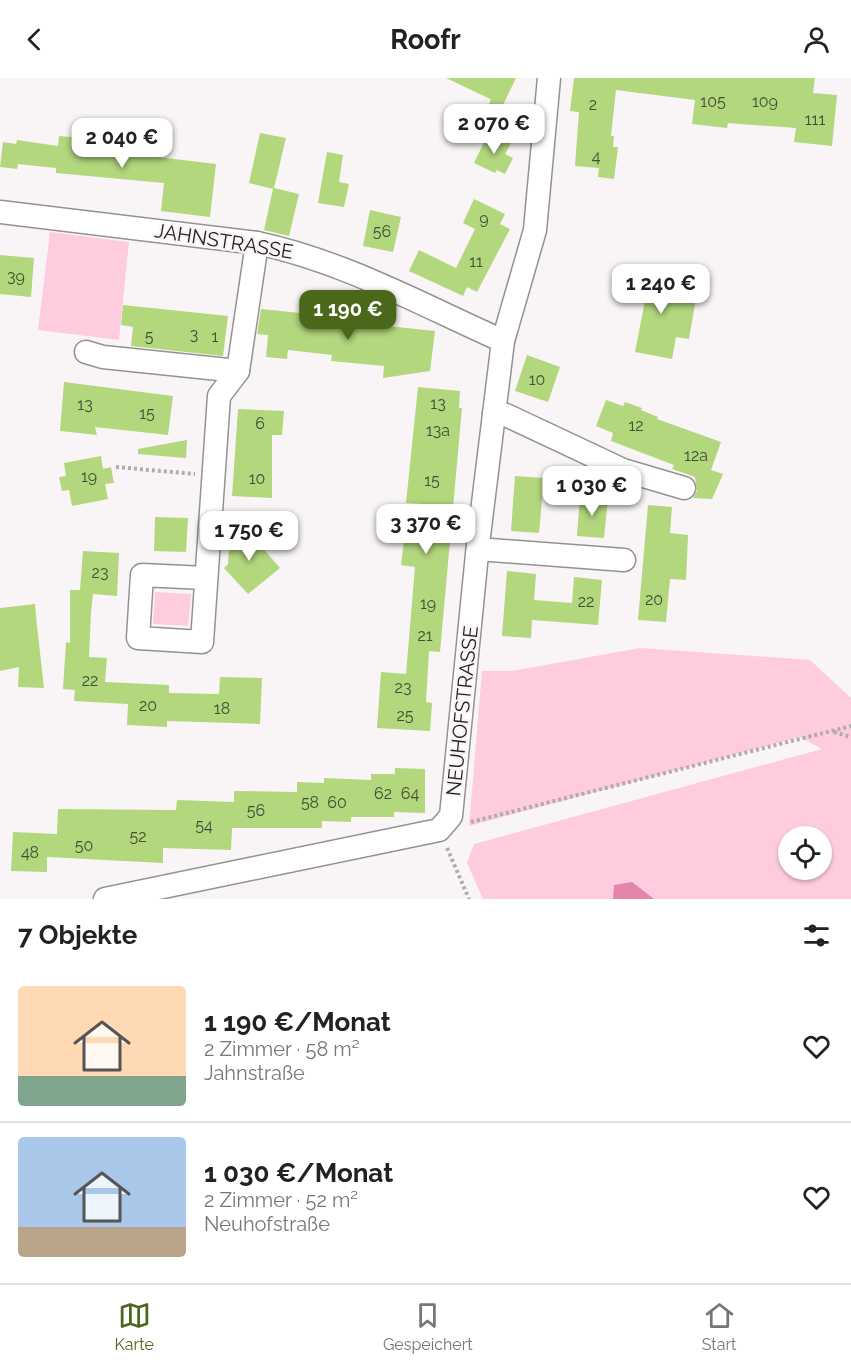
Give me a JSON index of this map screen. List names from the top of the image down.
{
  "streets": {
    "street": ["JAHNSTRASSE", "NEUHOFSTRASSE"]
  },
  "crossings": [
    ["JAHNSTRASSE", "NEUHOFSTRASSE"]
  ],
  "house_numbers": [
    "105",
    "109",
    "2",
    "111",
    "4",
    "9",
    "56",
    "11",
    "39",
    "3",
    "5",
    "1",
    "10",
    "13",
    "13",
    "15",
    "6",
    "12",
    "13a",
    "12a",
    "19",
    "10",
    "15",
    "23",
    "20",
    "22",
    "19",
    "21",
    "22",
    "23",
    "20",
    "18",
    "25",
    "62",
    "64",
    "58",
    "60",
    "56",
    "54",
    "52",
    "50",
    "48"
  ],
  "page": {
    "header": "Roofr",
    "price": [
      "2 070 €",
      "2 040 €",
      "1 240 €",
      "1 190 €",
      "1 030 €",
      "3 370 €",
      "1 750 €"
    ],
    "heading": "7 Objekte",
    "list": [
      {
        "name": "1 190 €/Monat",
        "note": "2 Zimmer · 58 m² · Jahnstraße"
      },
      {
        "name": "1 030 €/Monat",
        "note": "2 Zimmer · 52 m² · Neuhofstraße"
      }
    ],
    "tabs": ["Karte", "Gespeichert", "Start"]
  }
}
